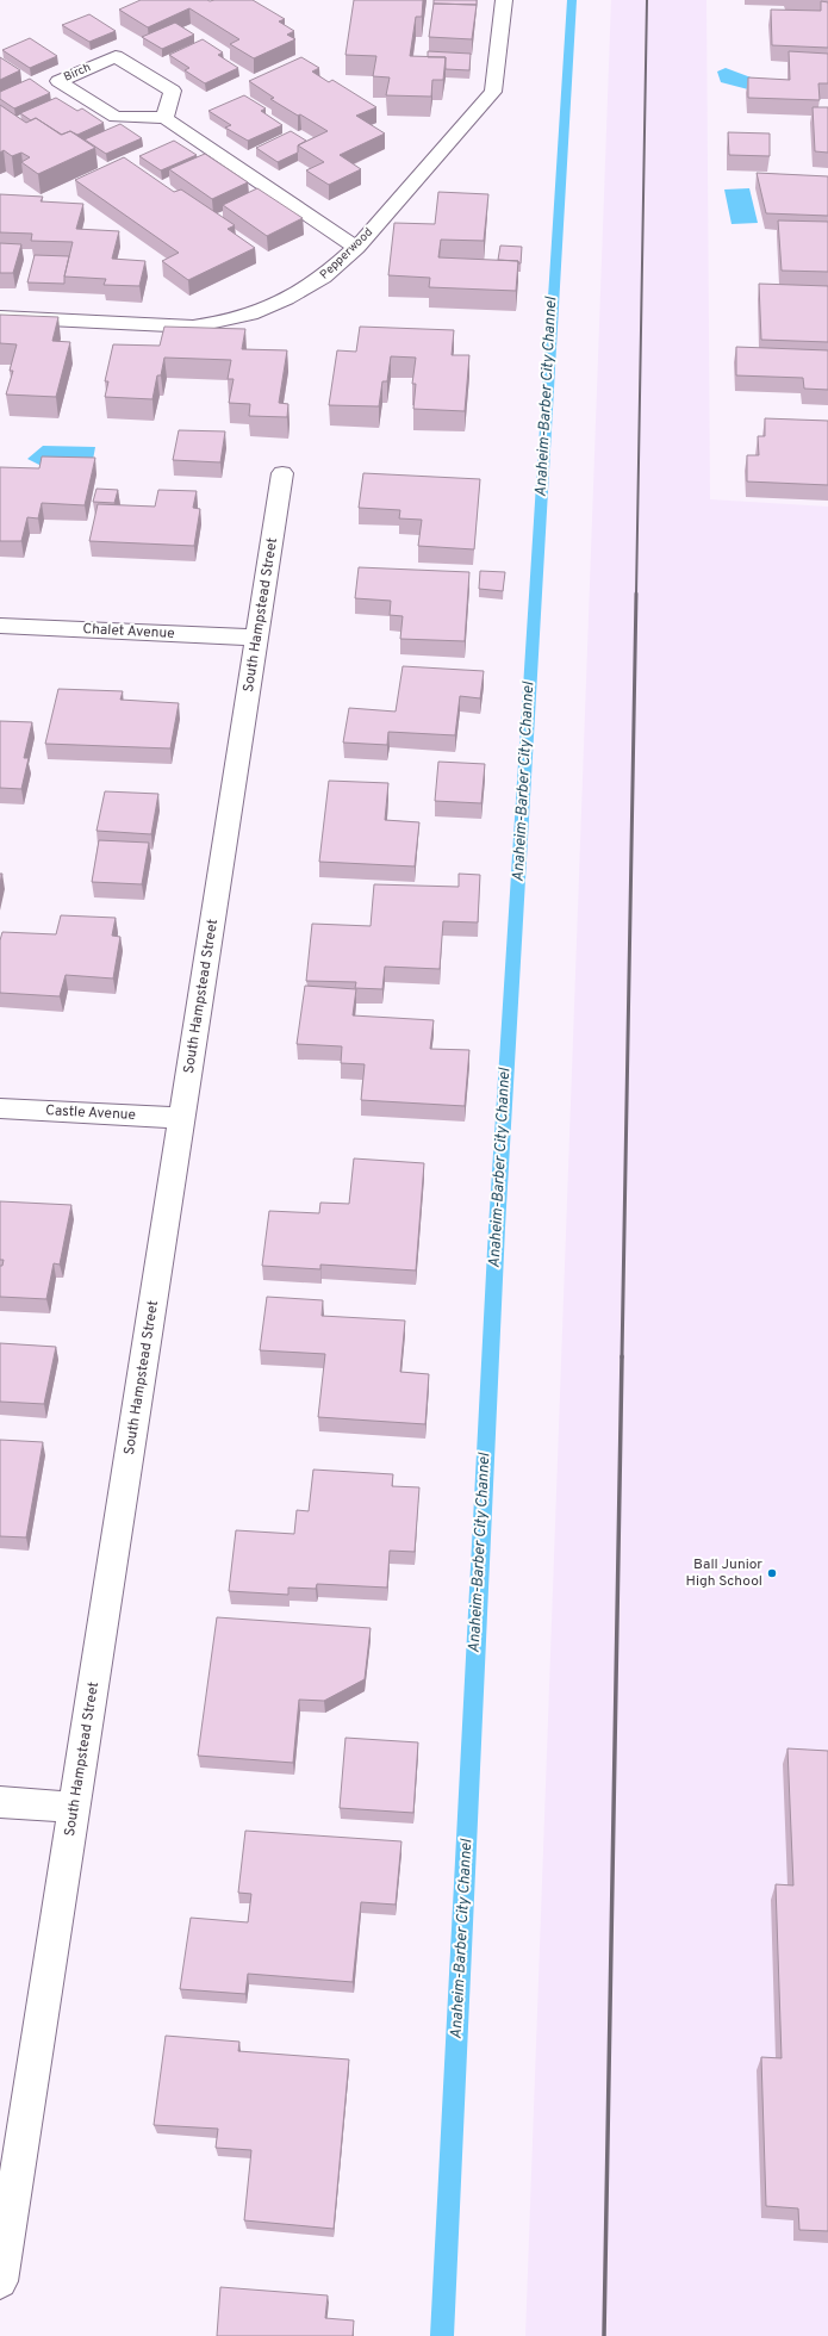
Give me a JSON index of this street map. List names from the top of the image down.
{
  "streets": {
    "street": [
      "Birch",
      "Pepperwood",
      "South Hampstead Street",
      "Chalet Avenue",
      "Castle Avenue"
    ]
  },
  "crossings": [
    ["South Hampstead Street", "Chalet Avenue"],
    ["South Hampstead Street", "Castle Avenue"]
  ],
  "water": ["Anaheim-Barber City Channel"],
  "places": ["Ball Junior High School"]
}
